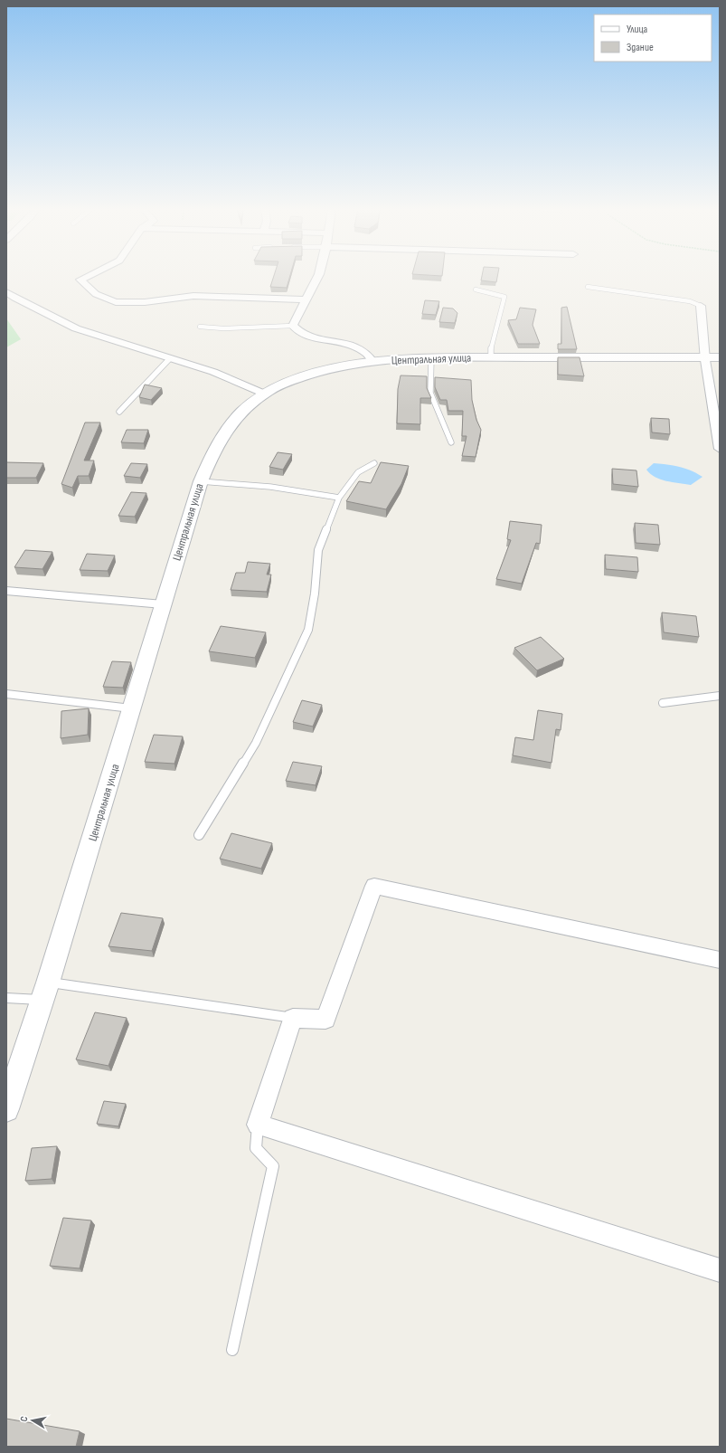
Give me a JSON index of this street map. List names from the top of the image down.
{
  "streets": {
    "street": ["Центральная улица"]
  },
  "legend": ["Улица", "Здание"],
  "north": "left"
}
